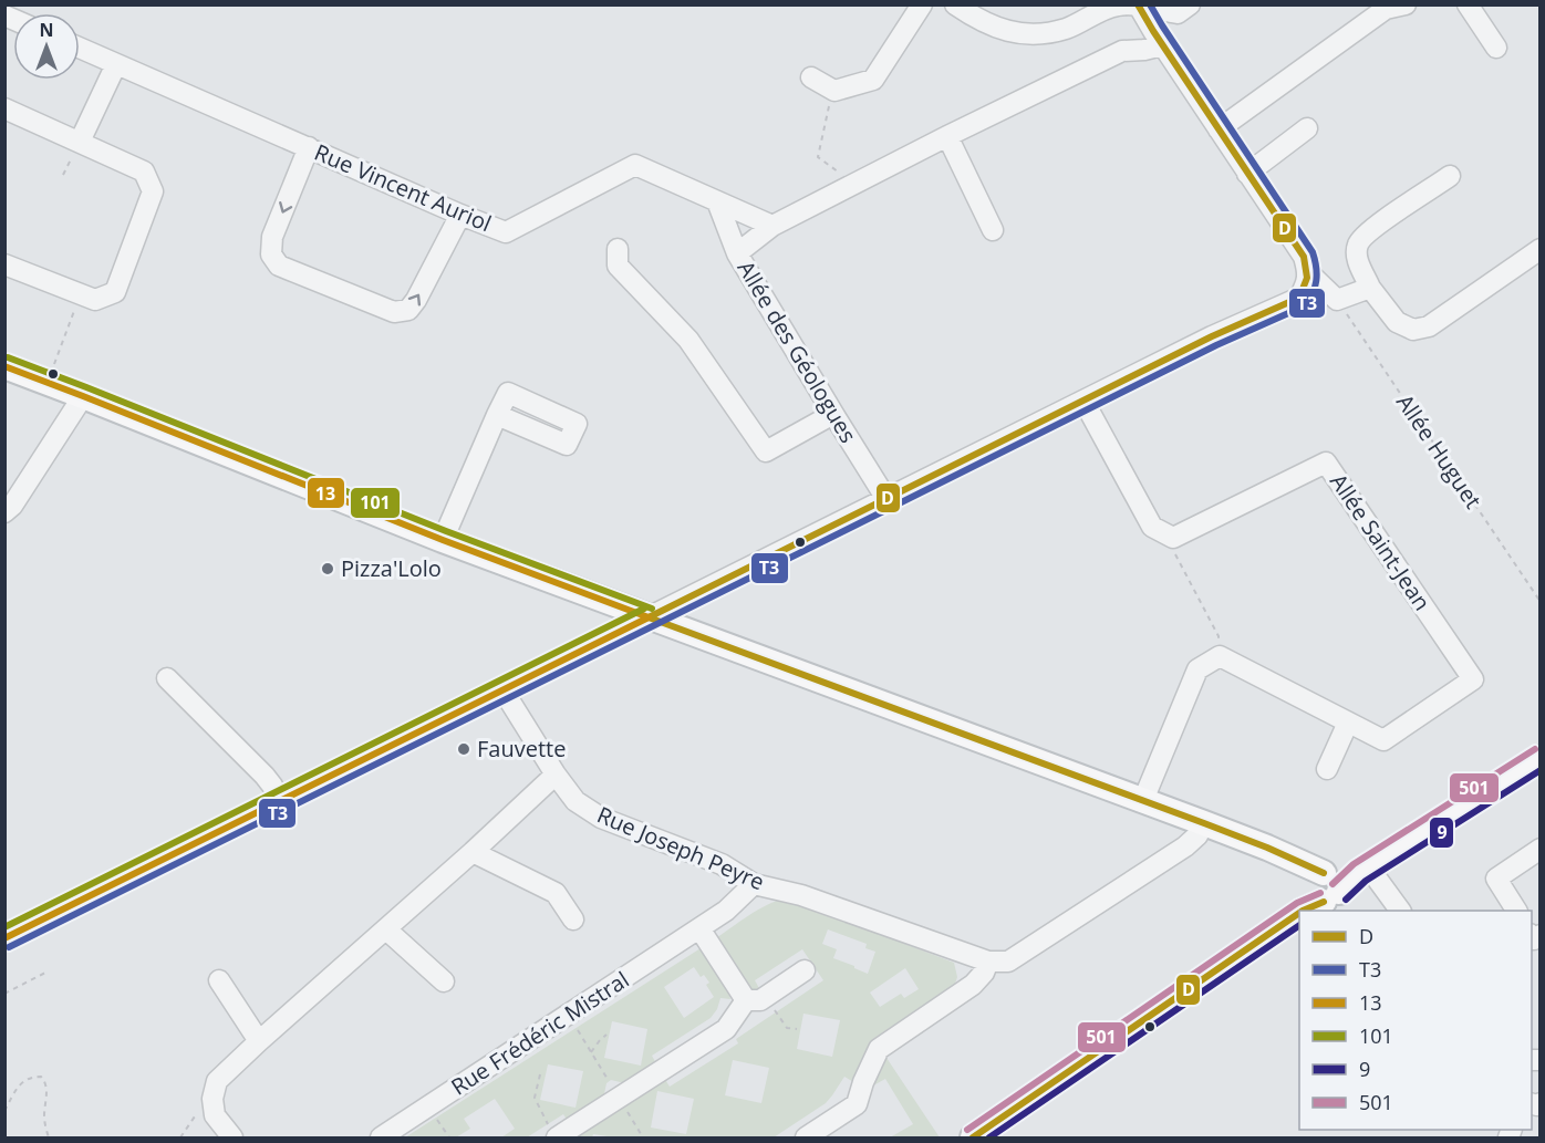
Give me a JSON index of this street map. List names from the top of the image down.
{
  "streets": {
    "street": [
      "Rue Vincent Auriol",
      "Allée des Géologues",
      "Allée Saint-Jean",
      "Rue Joseph Peyre",
      "Rue Frédéric Mistral"
    ],
    "path": ["Allée Huguet"]
  },
  "crossings": [
    ["Rue Vincent Auriol", "Allée des Géologues"],
    ["Rue Joseph Peyre", "Rue Frédéric Mistral"]
  ],
  "places": ["Pizza'Lolo", "Fauvette"],
  "lines": [
    "transit line D",
    "transit line T3",
    "transit line 101",
    "transit line 13",
    "transit line 501",
    "transit line 9"
  ],
  "legend": [
    "D",
    "T3",
    "13",
    "101",
    "9",
    "501"
  ],
  "north": "top"
}
